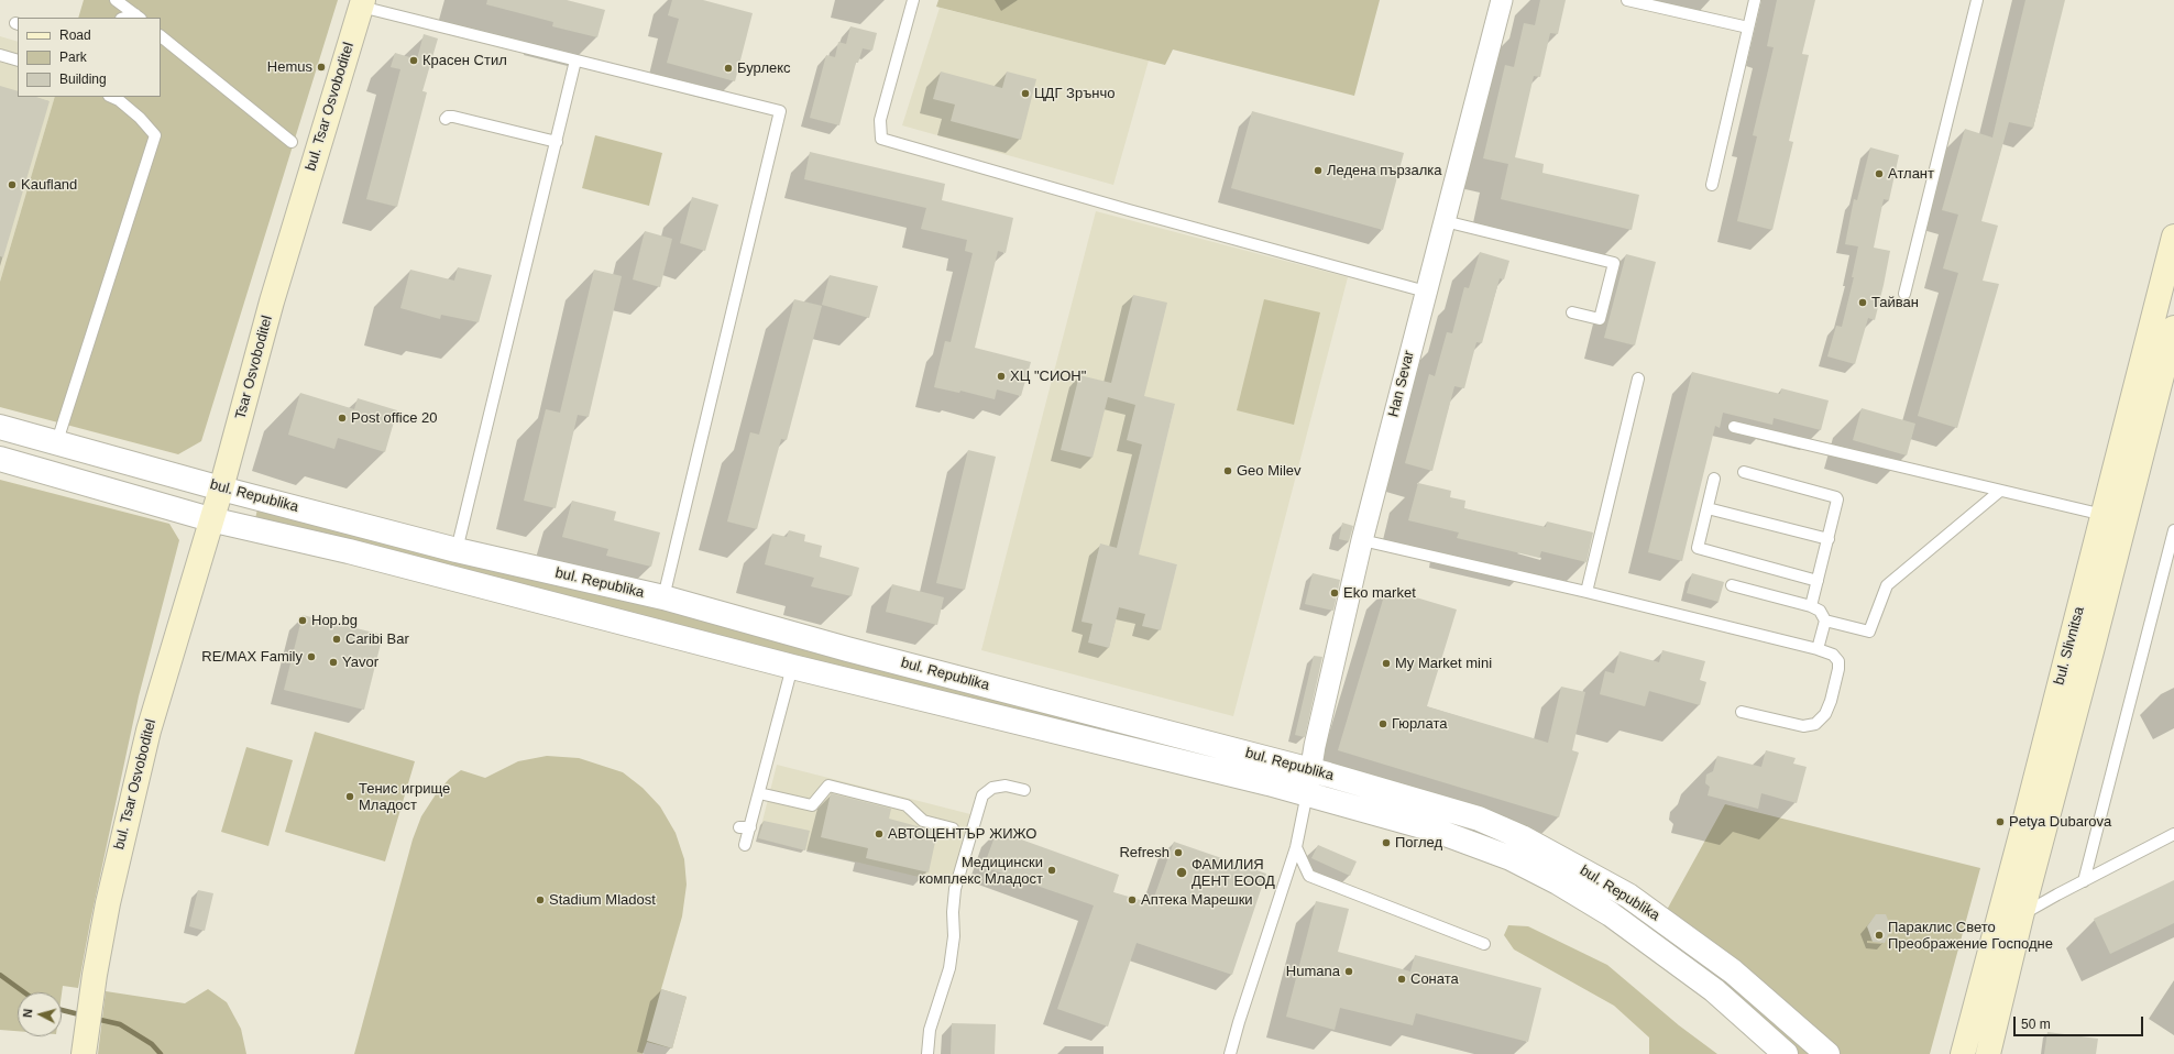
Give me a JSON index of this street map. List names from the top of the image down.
{
  "streets": {
    "main road": ["bul. Tsar Osvoboditel", "Tsar Osvoboditel", "bul. Slivnitsa"],
    "street": ["Han Sevar", "bul. Republika"]
  },
  "crossings": [
    ["bul. Tsar Osvoboditel", "Tsar Osvoboditel"],
    ["bul. Tsar Osvoboditel", "bul. Republika"],
    ["Tsar Osvoboditel", "bul. Republika"],
    ["Han Sevar", "bul. Republika"]
  ],
  "places": [
    "Красен Стил",
    "Hemus",
    "Бурлекс",
    "ЦДГ Зрънчо",
    "Ледена пързалка",
    "Атлант",
    "Kaufland",
    "Тайван",
    "ХЦ \"СИОН\"",
    "Post office 20",
    "Geo Milev",
    "Eko market",
    "Hop.bg",
    "Caribi Bar",
    "RE/MAX Family",
    "Yavor",
    "My Market mini",
    "Гюрлата",
    "Тенис игрище Младост",
    "Petya Dubarova",
    "АВТОЦЕНТЪР ЖИЖО",
    "Поглед",
    "Refresh",
    "Медицински комплекс Младост",
    "ФАМИЛИЯ ДЕНТ ЕООД",
    "Stadium Mladost",
    "Аптека Марешки",
    "Параклис Свето Преображение Господне",
    "Humana",
    "Соната"
  ],
  "legend": ["Road", "Park", "Building"],
  "scale_bar": "50 m",
  "north": "left"
}
